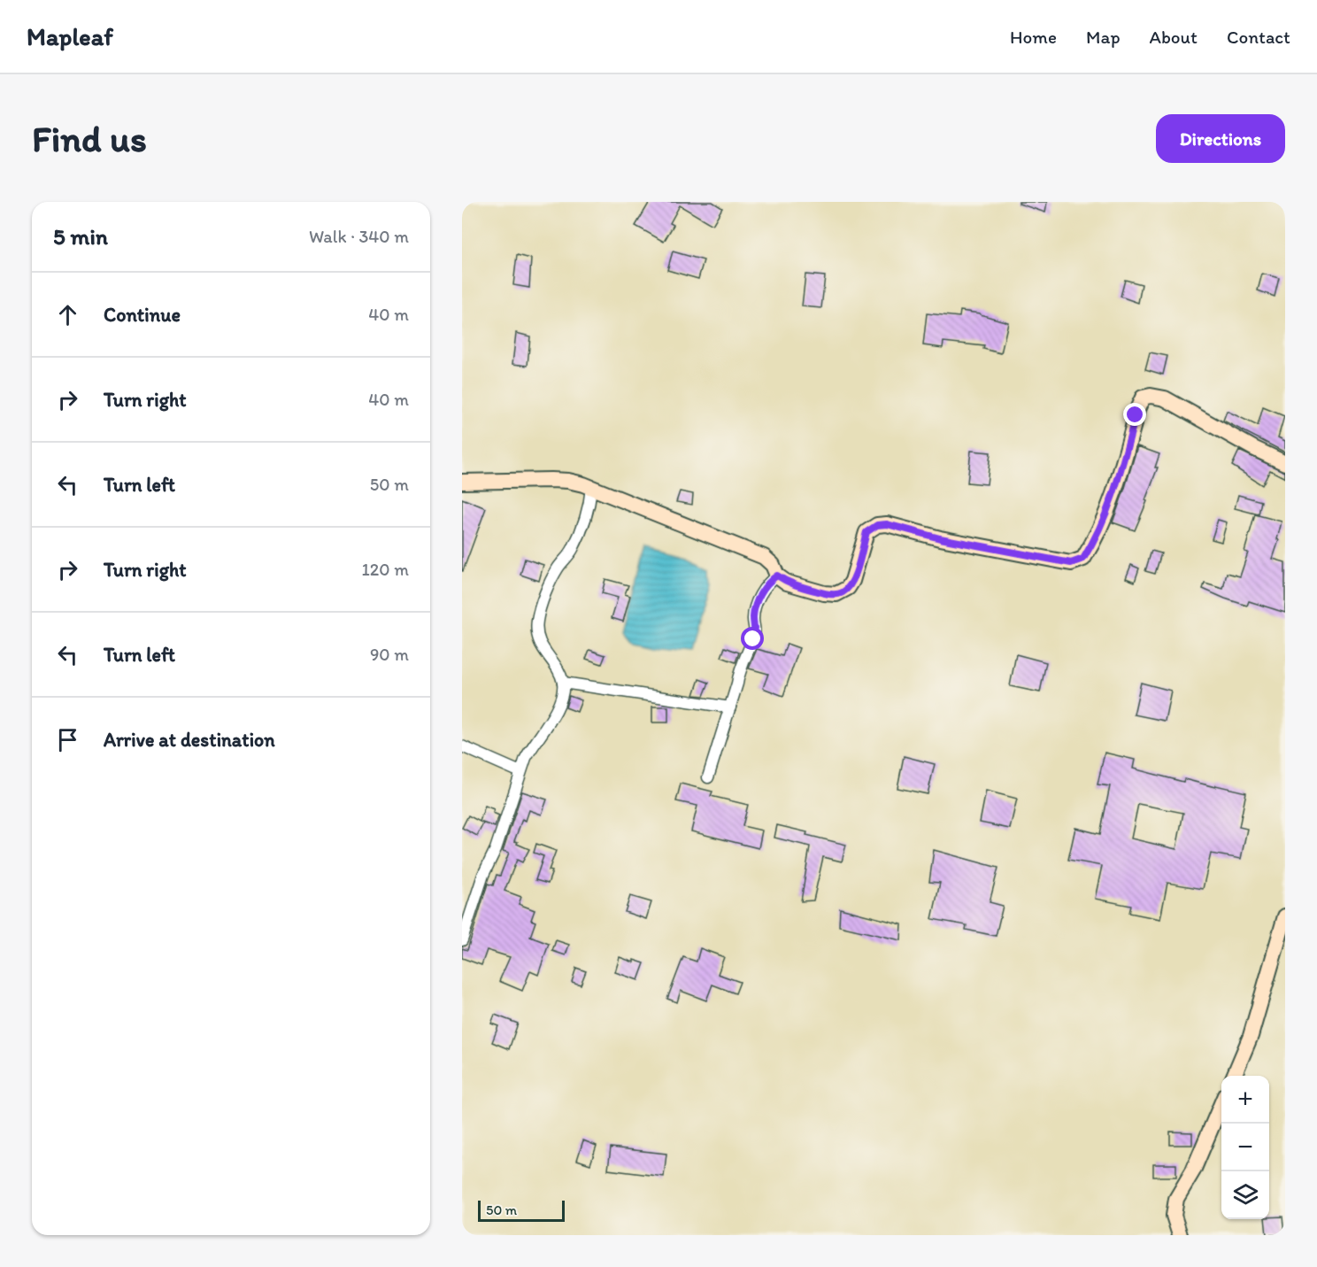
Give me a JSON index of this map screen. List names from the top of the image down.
{
  "scale_bar": "50 m",
  "page": {
    "header": "Mapleaf",
    "nav": [
      "Home",
      "Map",
      "About",
      "Contact"
    ],
    "buttons": "Directions",
    "title": "Find us",
    "heading": ["5 min", "Walk · 340 m"],
    "list": [
      ["Continue", "40 m"],
      ["Turn right", "40 m"],
      ["Turn left", "50 m"],
      ["Turn right", "120 m"],
      ["Turn left", "90 m"],
      "Arrive at destination"
    ],
    "map_buttons": ["+", "−"],
    "scale": "50 m"
  }
}
